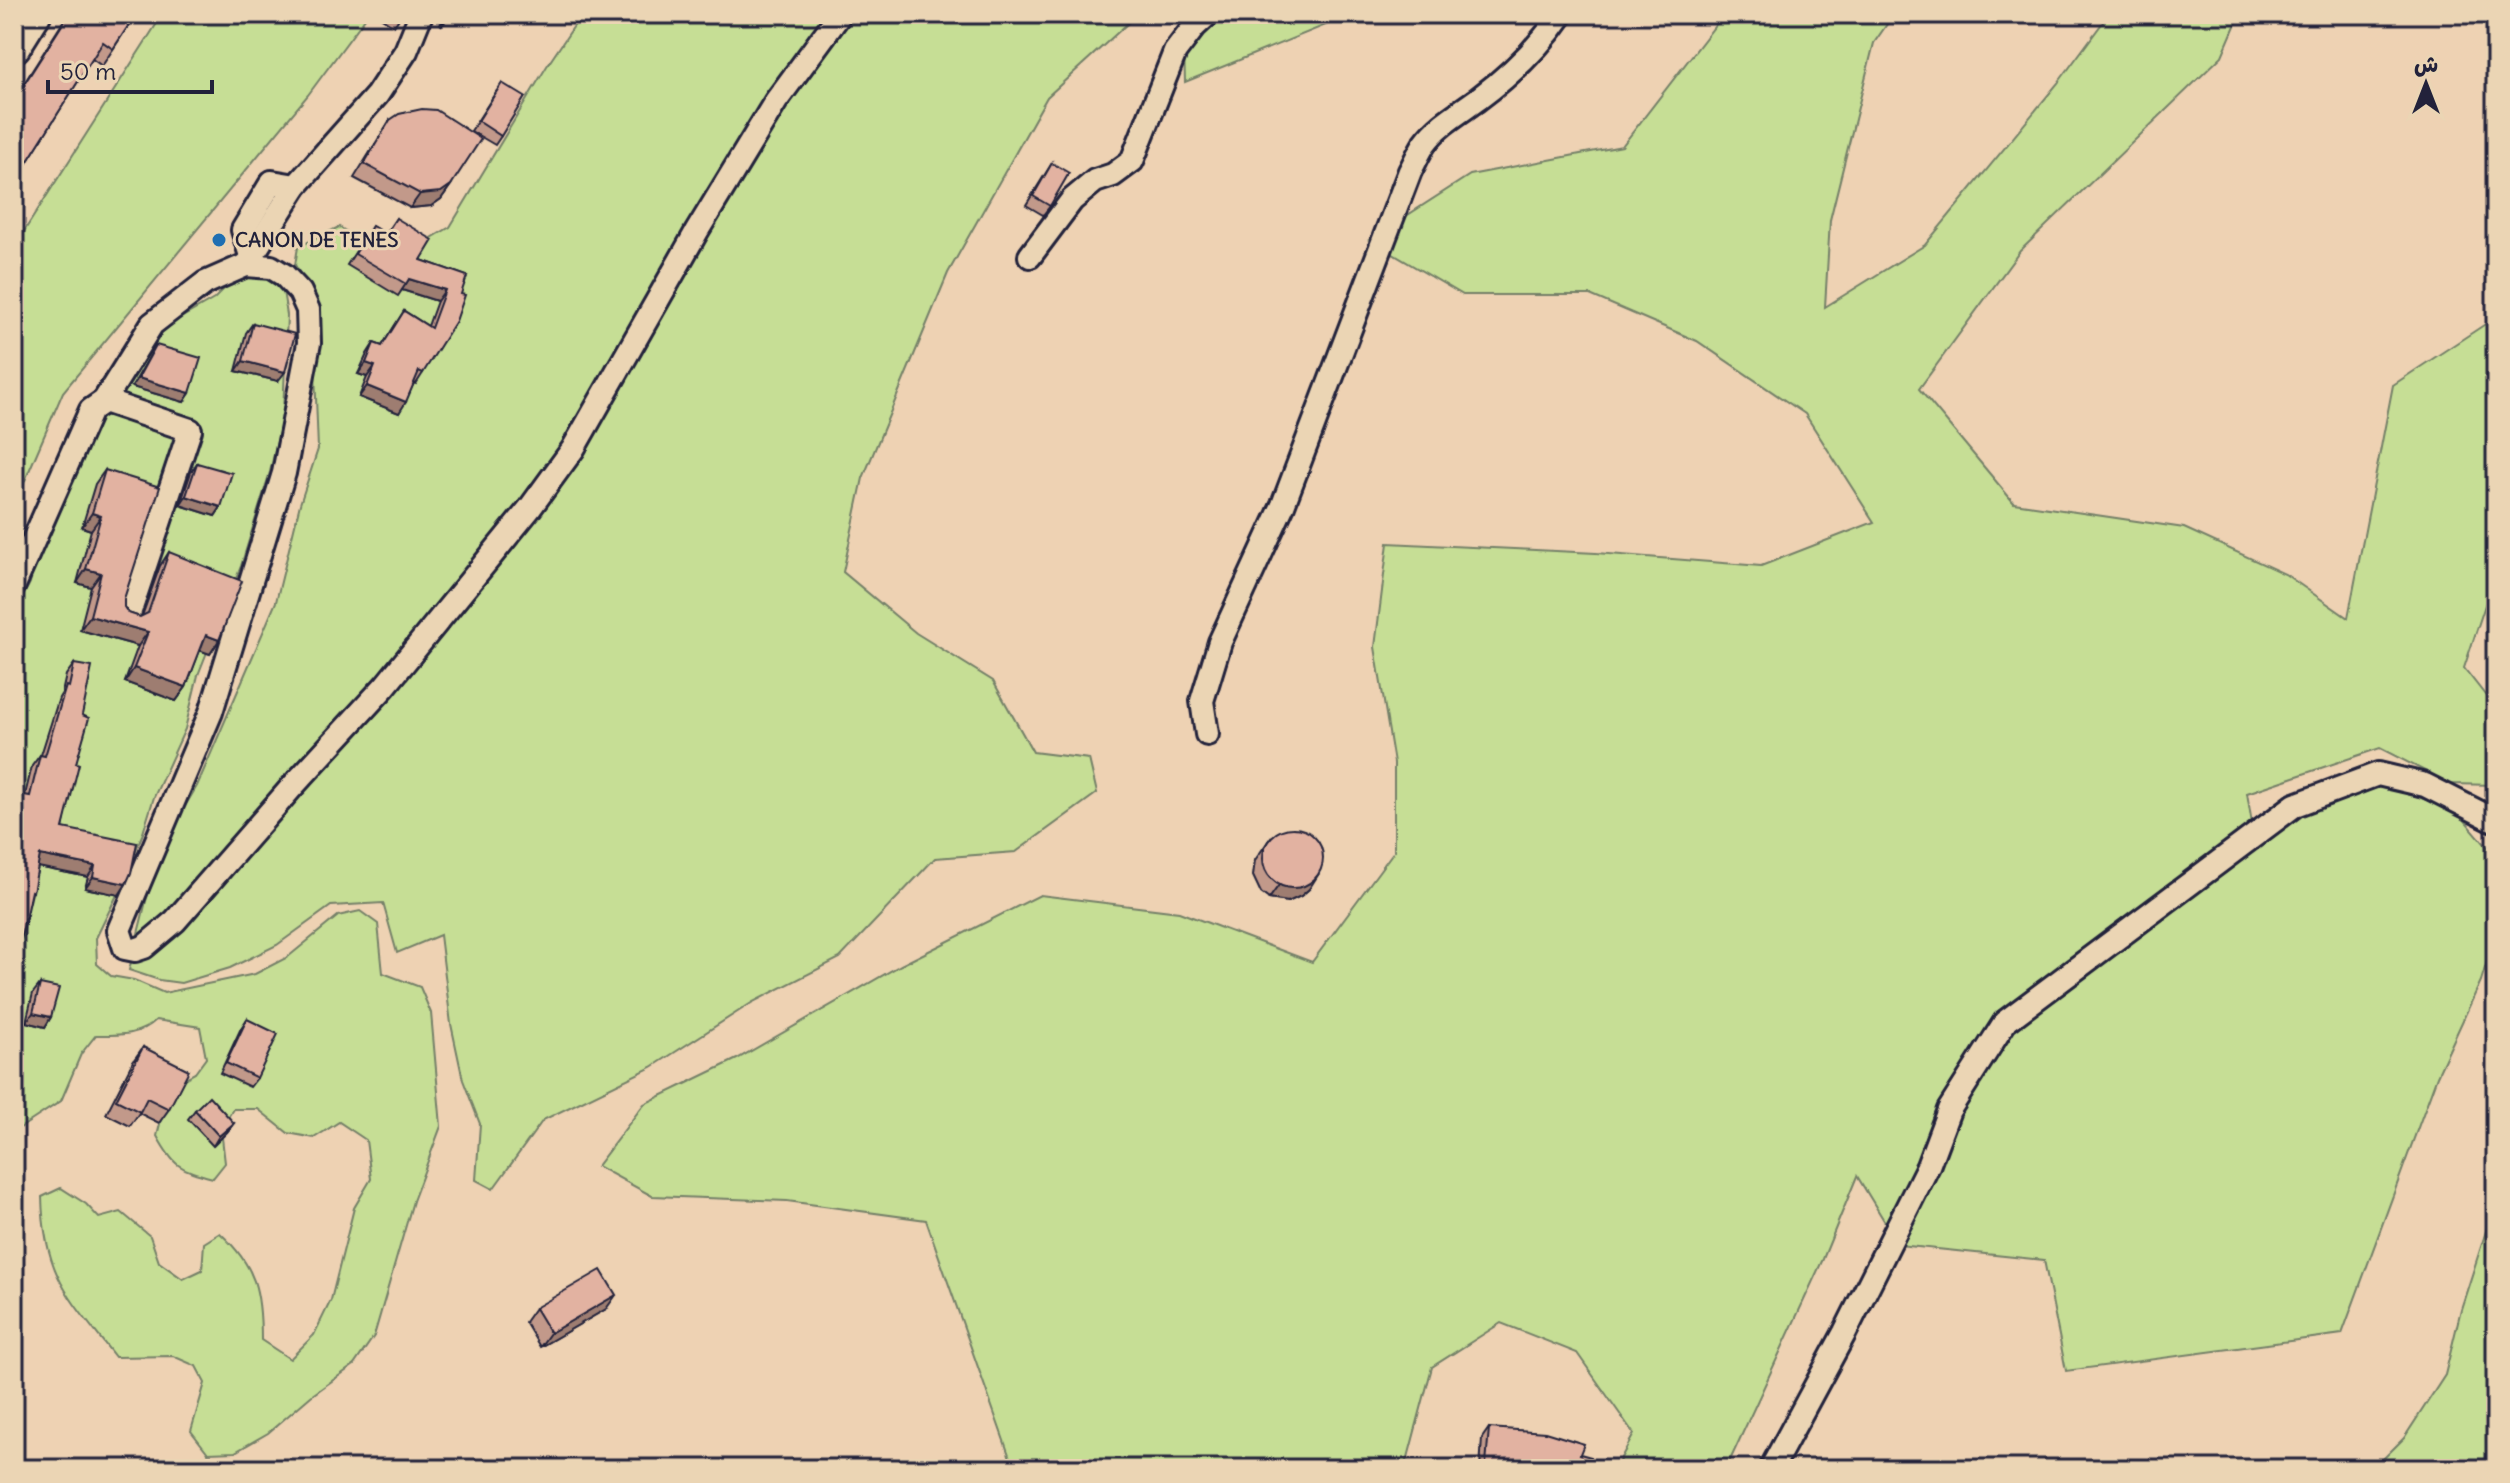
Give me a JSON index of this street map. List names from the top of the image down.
{
  "places": ["CANON DE TENES"],
  "scale_bar": "50 m",
  "north": "top"
}
